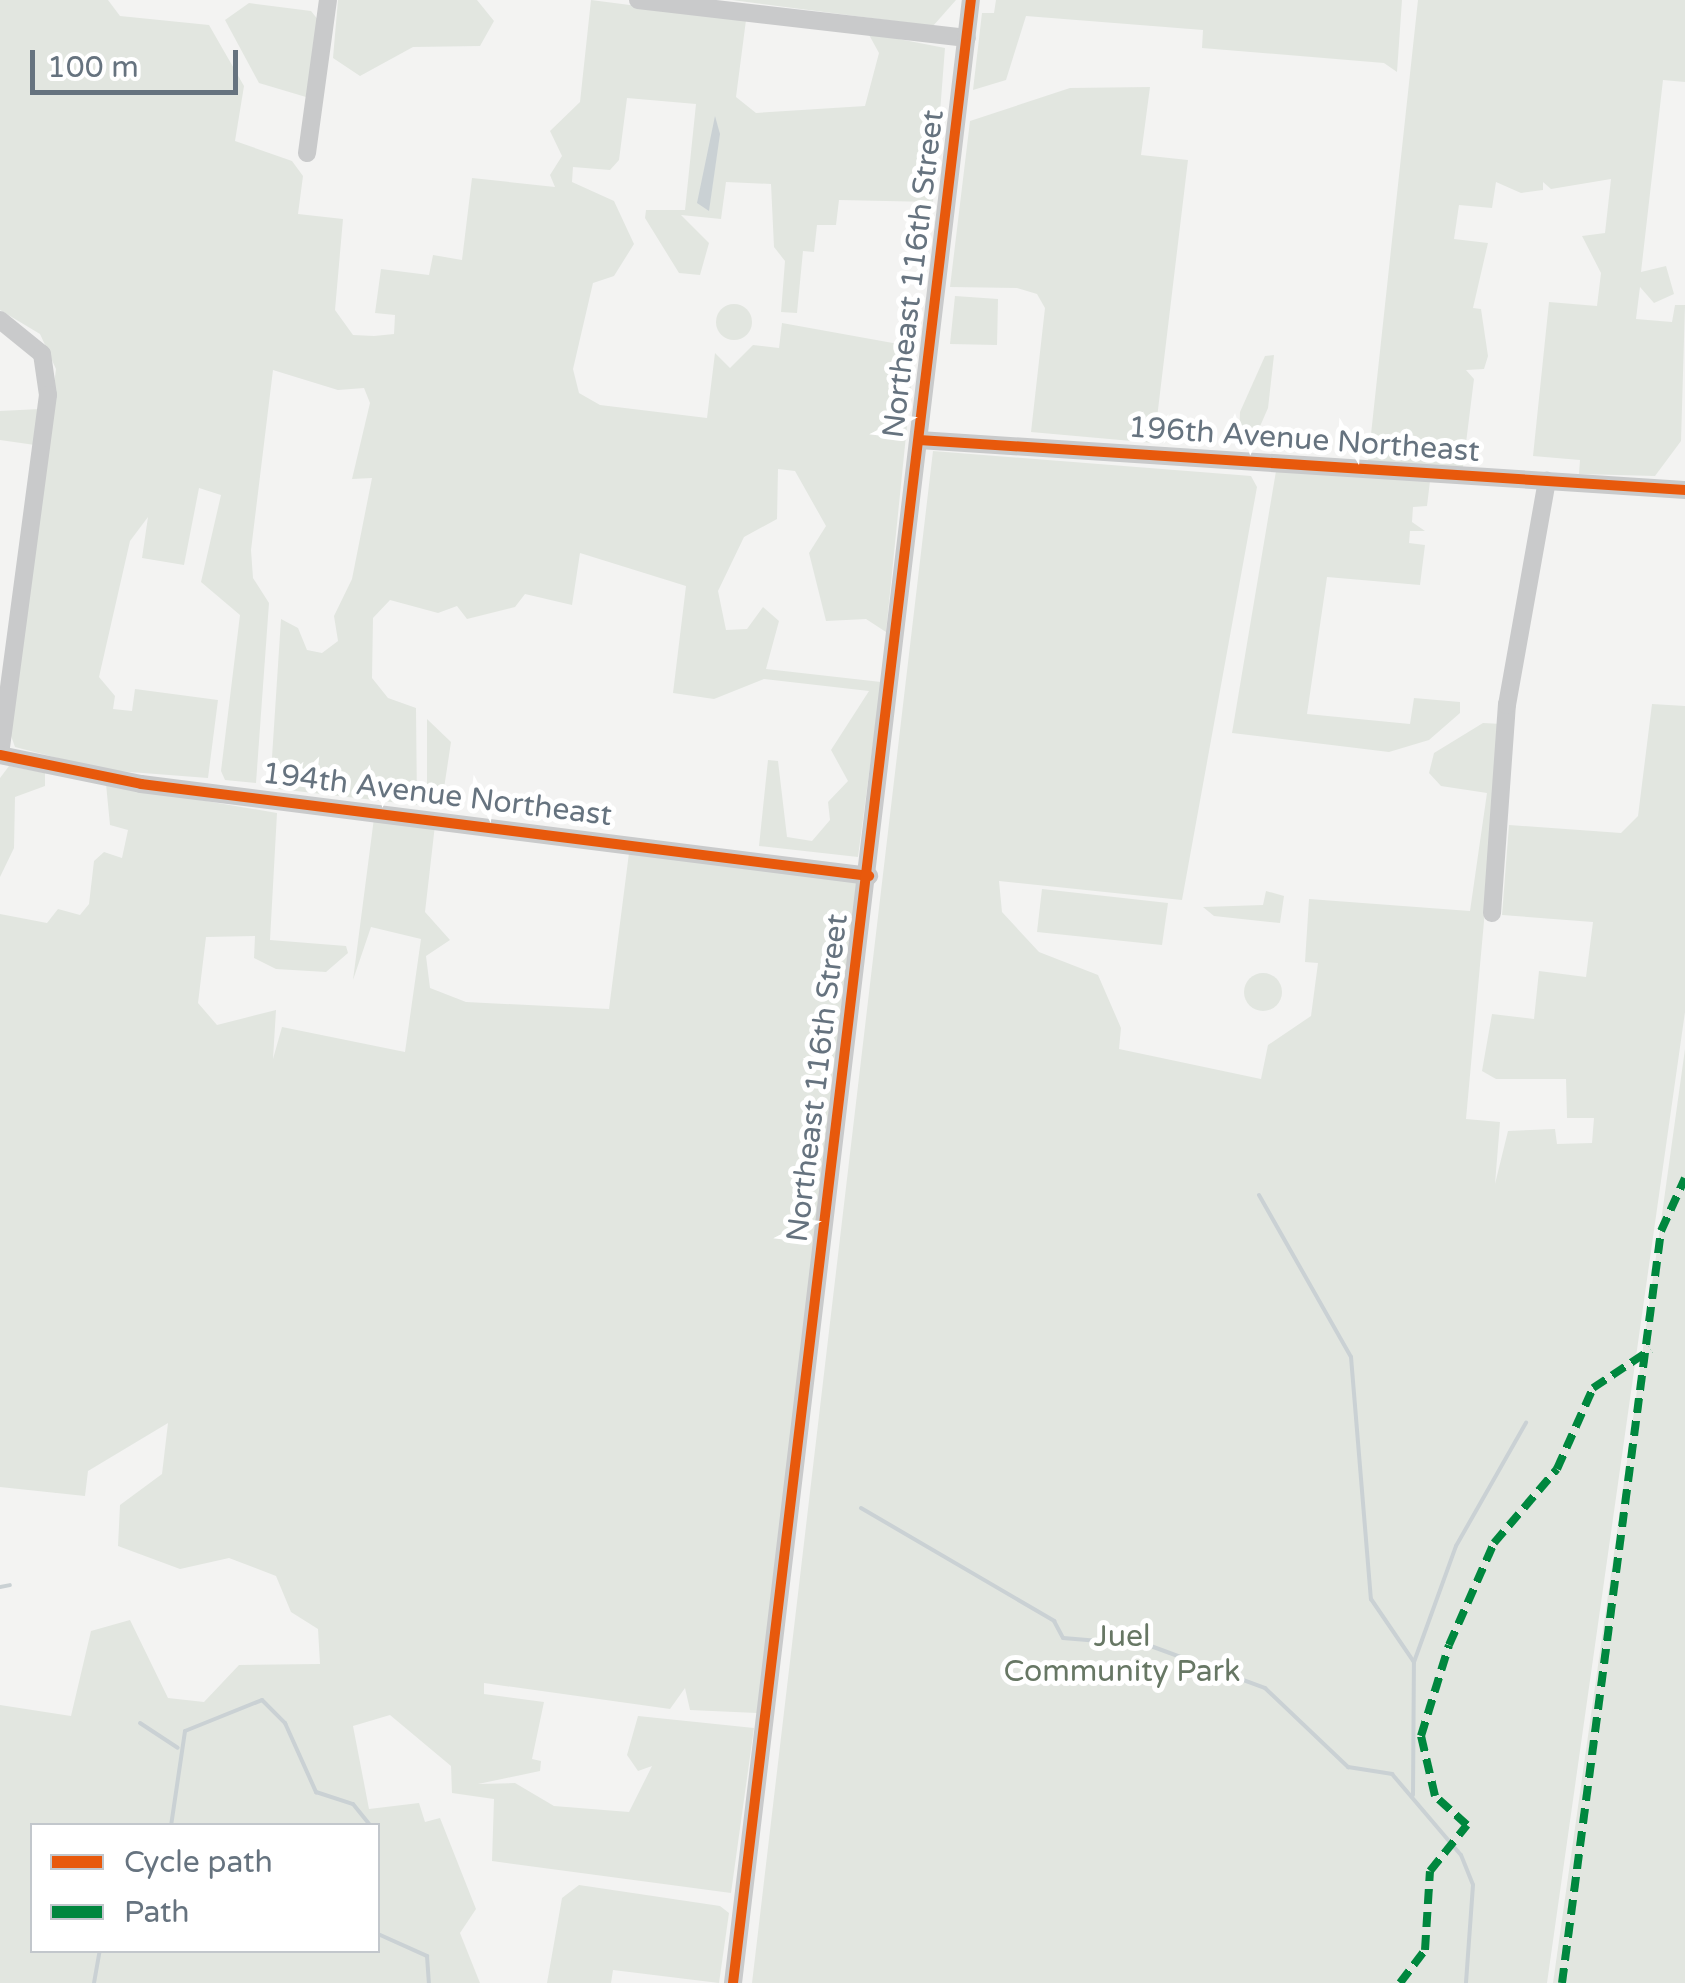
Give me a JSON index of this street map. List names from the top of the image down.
{
  "streets": {
    "street": ["Northeast 116th Street", "196th Avenue Northeast", "194th Avenue Northeast"]
  },
  "crossings": [
    ["Northeast 116th Street", "196th Avenue Northeast"],
    ["Northeast 116th Street", "194th Avenue Northeast"]
  ],
  "parks": ["Juel Community Park"],
  "legend": ["Cycle path", "Path"],
  "scale_bar": "100 m"
}
